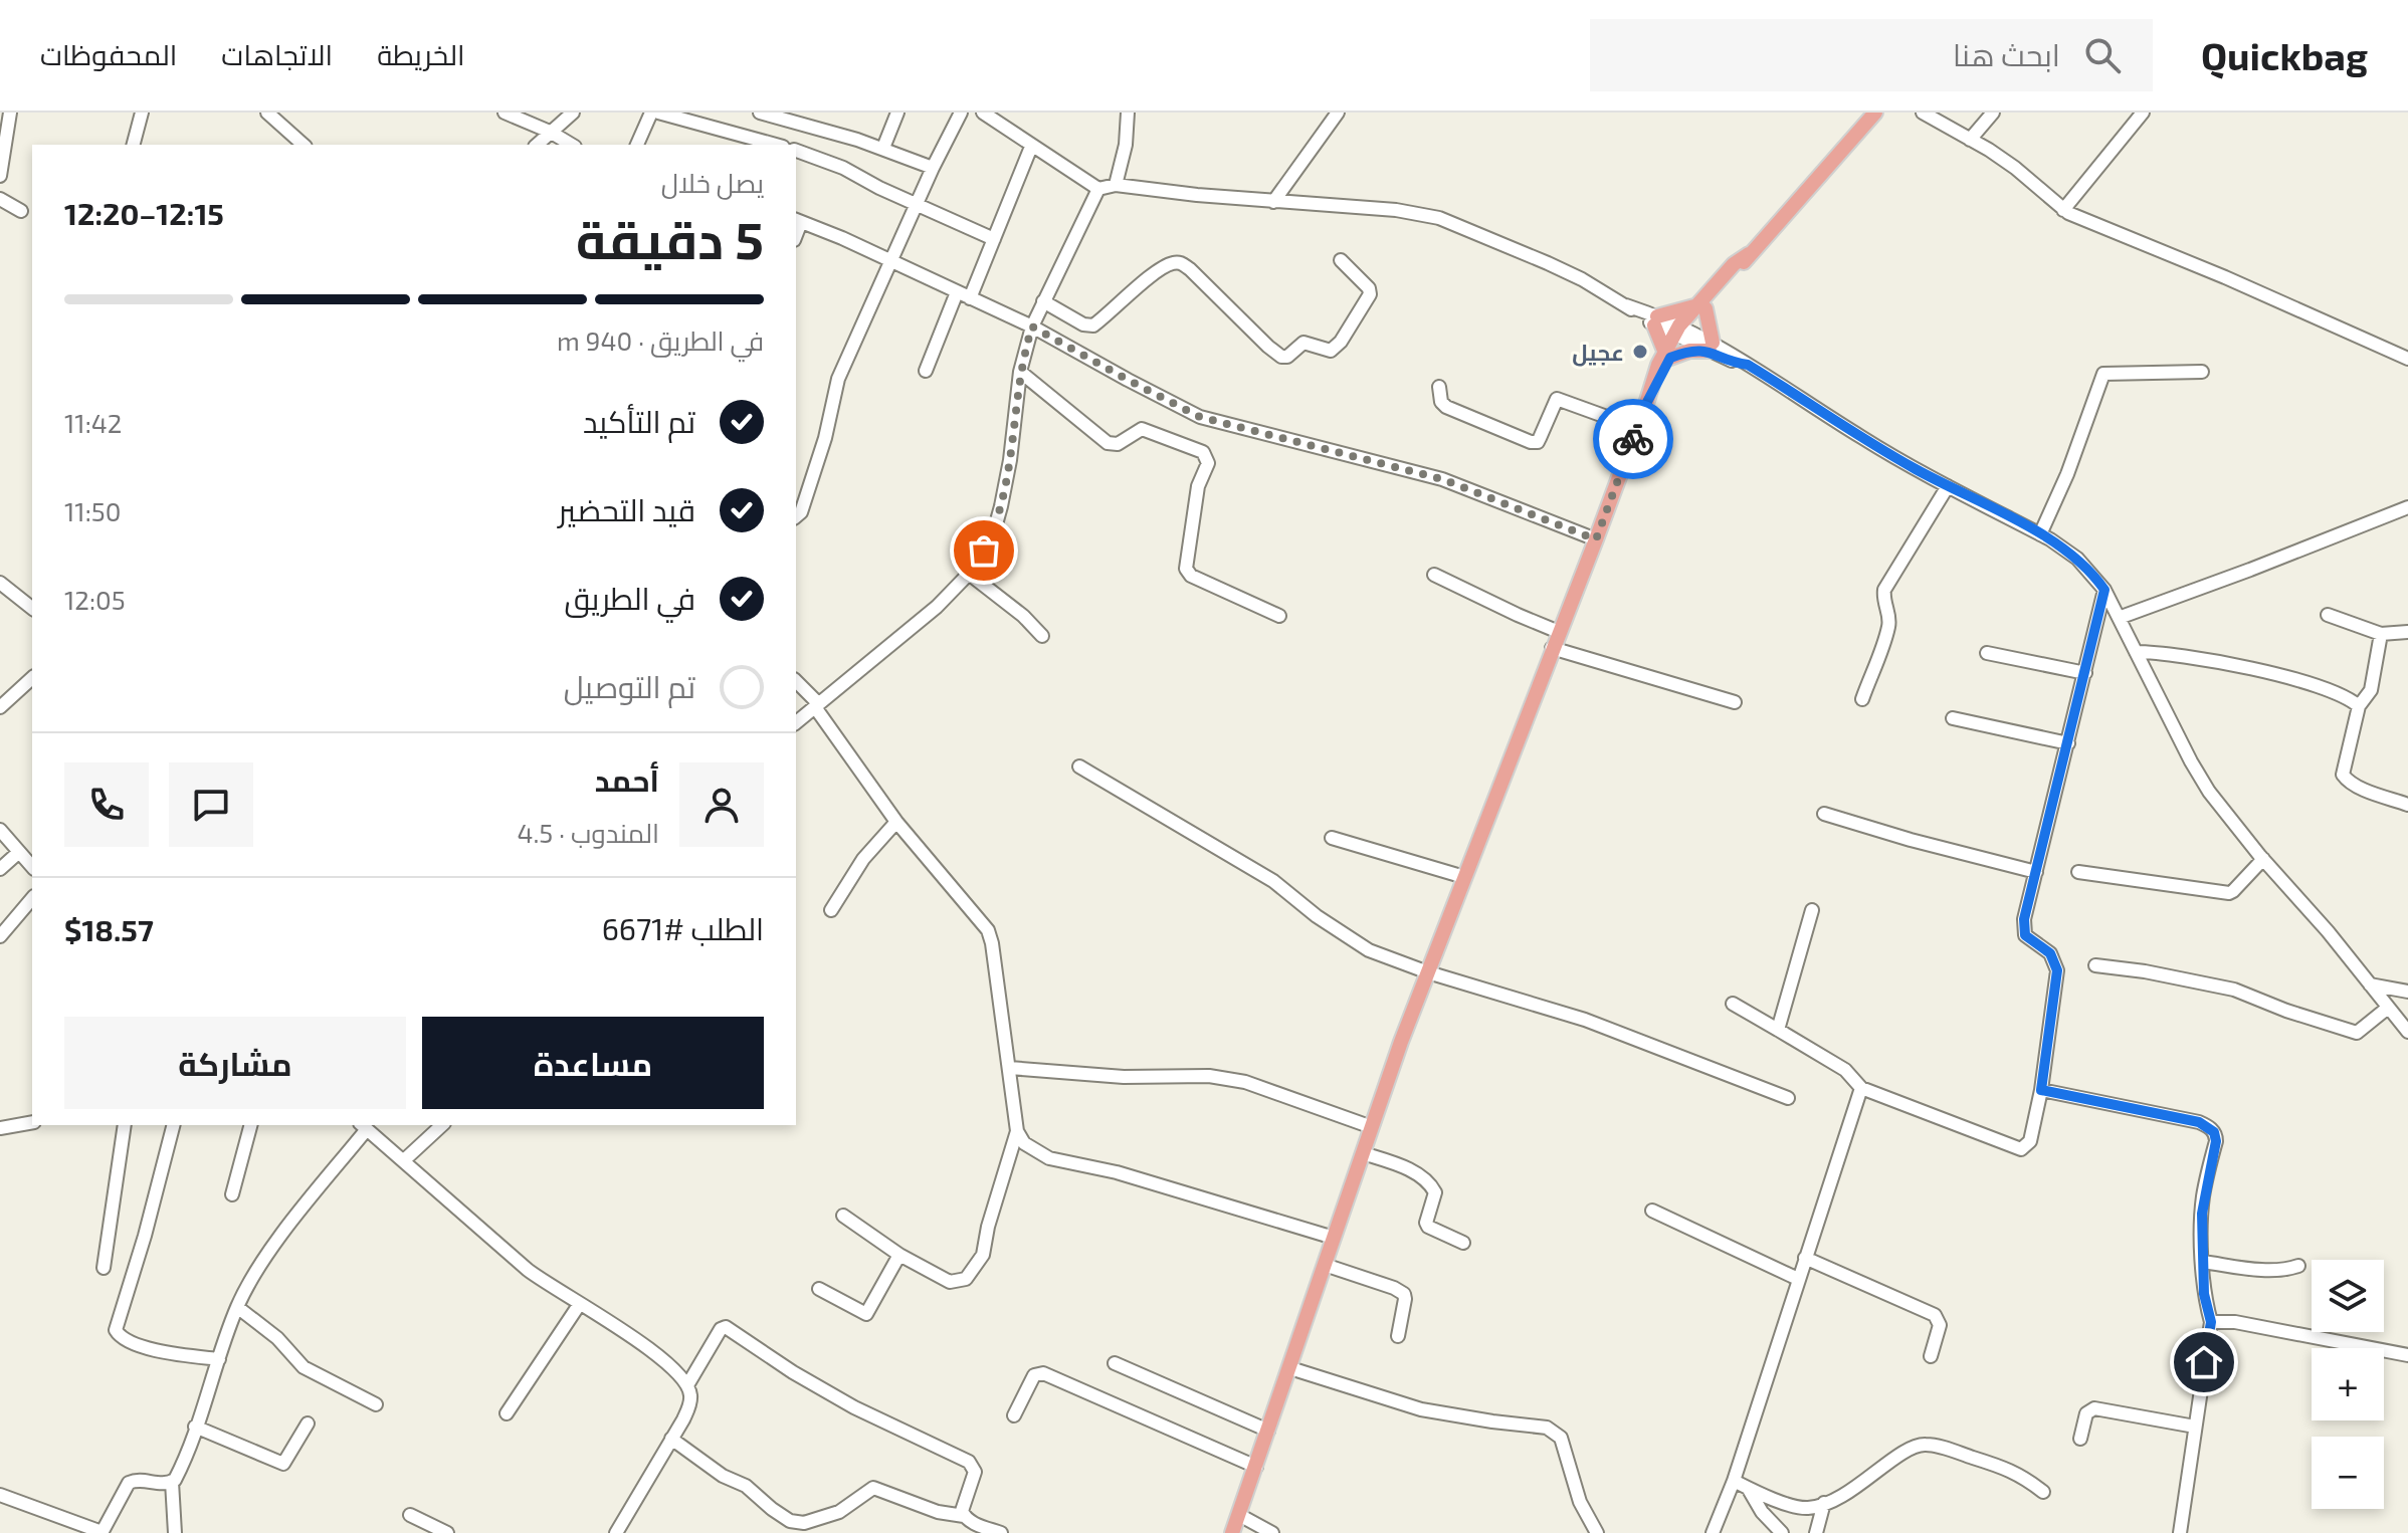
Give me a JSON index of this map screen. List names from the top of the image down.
{
  "places": ["عجيل"],
  "page": {
    "header": "Quickbag",
    "search": "ابحث هنا",
    "nav": ["الخريطة", "الاتجاهات", "المحفوظات"],
    "heading": ["5 دقيقة", "يصل خلال", "12:15–12:20"],
    "panel": [
      "أحمد",
      "المندوب · 4.5",
      "الطلب #6671",
      "$18.57"
    ],
    "bar": "في الطريق · 940 m",
    "list": [
      ["تم التأكيد", "11:42"],
      ["قيد التحضير", "11:50"],
      ["في الطريق", "12:05"],
      "تم التوصيل"
    ],
    "buttons": ["مساعدة", "مشاركة"],
    "map_buttons": ["+", "−"]
  }
}
